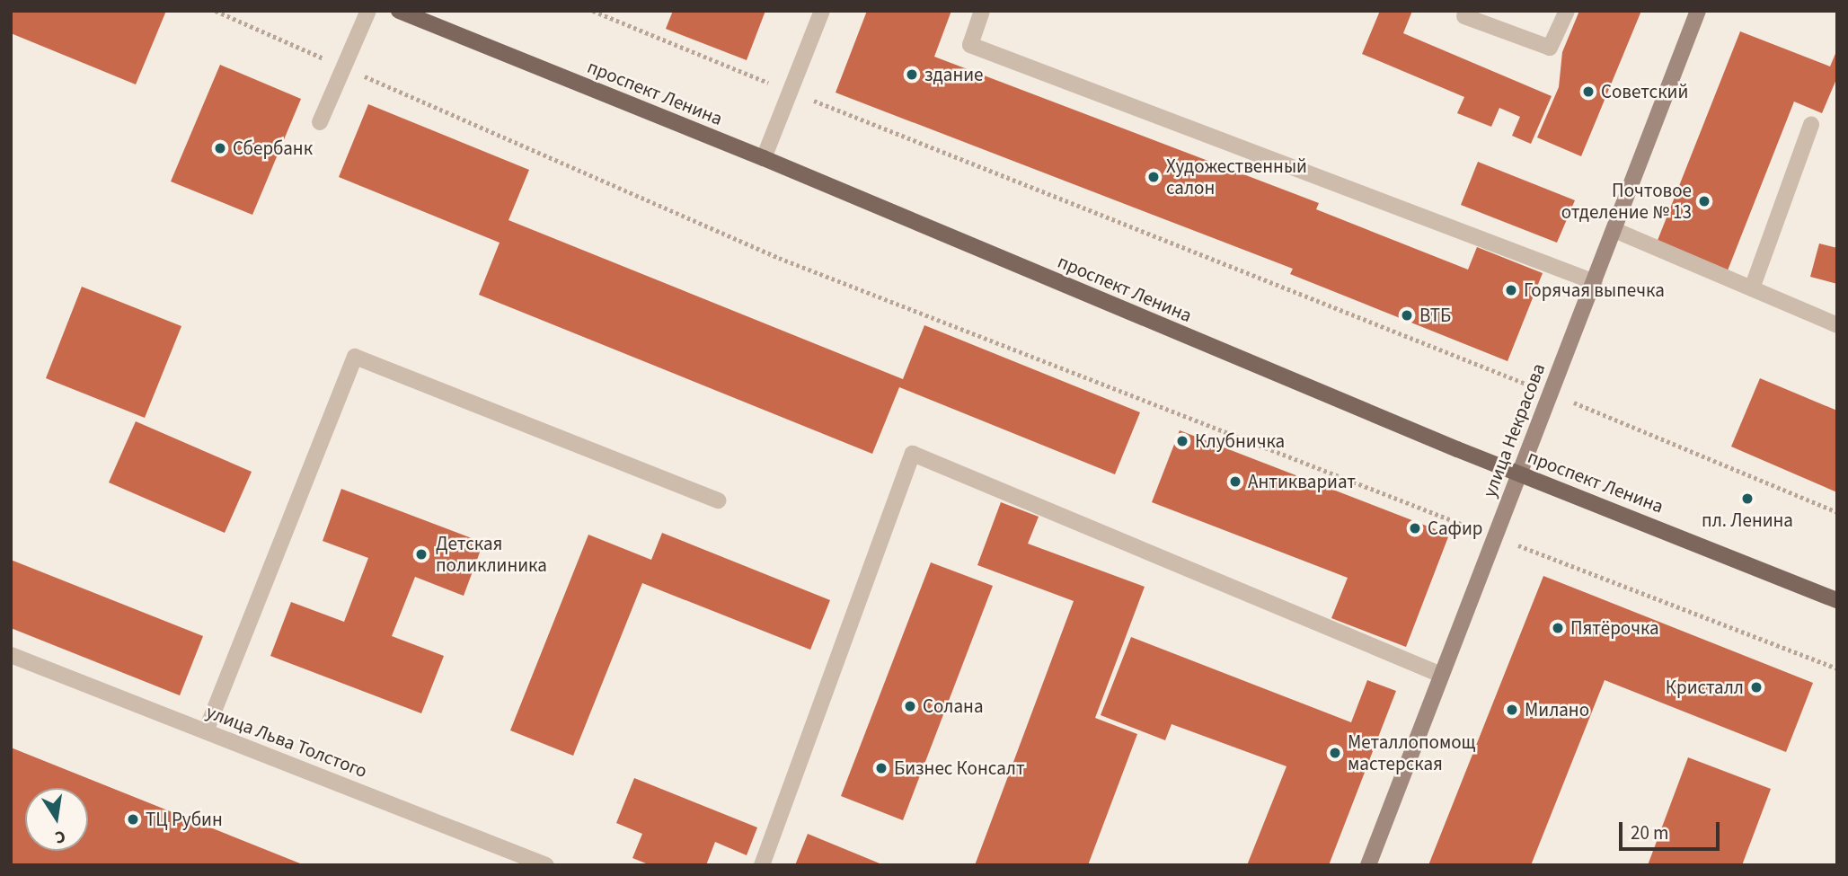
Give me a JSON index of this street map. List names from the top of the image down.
{
  "streets": {
    "main road": ["проспект Ленина"],
    "street": ["улица Некрасова", "улица Льва Толстого"]
  },
  "crossings": [
    ["проспект Ленина", "улица Некрасова"]
  ],
  "places": [
    "здание",
    "Советский",
    "Сбербанк",
    "Художественный салон",
    "Почтовое отделение № 13",
    "Горячая выпечка",
    "ВТБ",
    "Клубничка",
    "Антиквариат",
    "пл. Ленина",
    "Сафир",
    "Детская поликлиника",
    "Пятёрочка",
    "Кристалл",
    "Солана",
    "Милано",
    "Металлопомощ мастерская",
    "Бизнес Консалт",
    "ТЦ Рубин"
  ],
  "scale_bar": "20 m",
  "north": "bottom"
}
